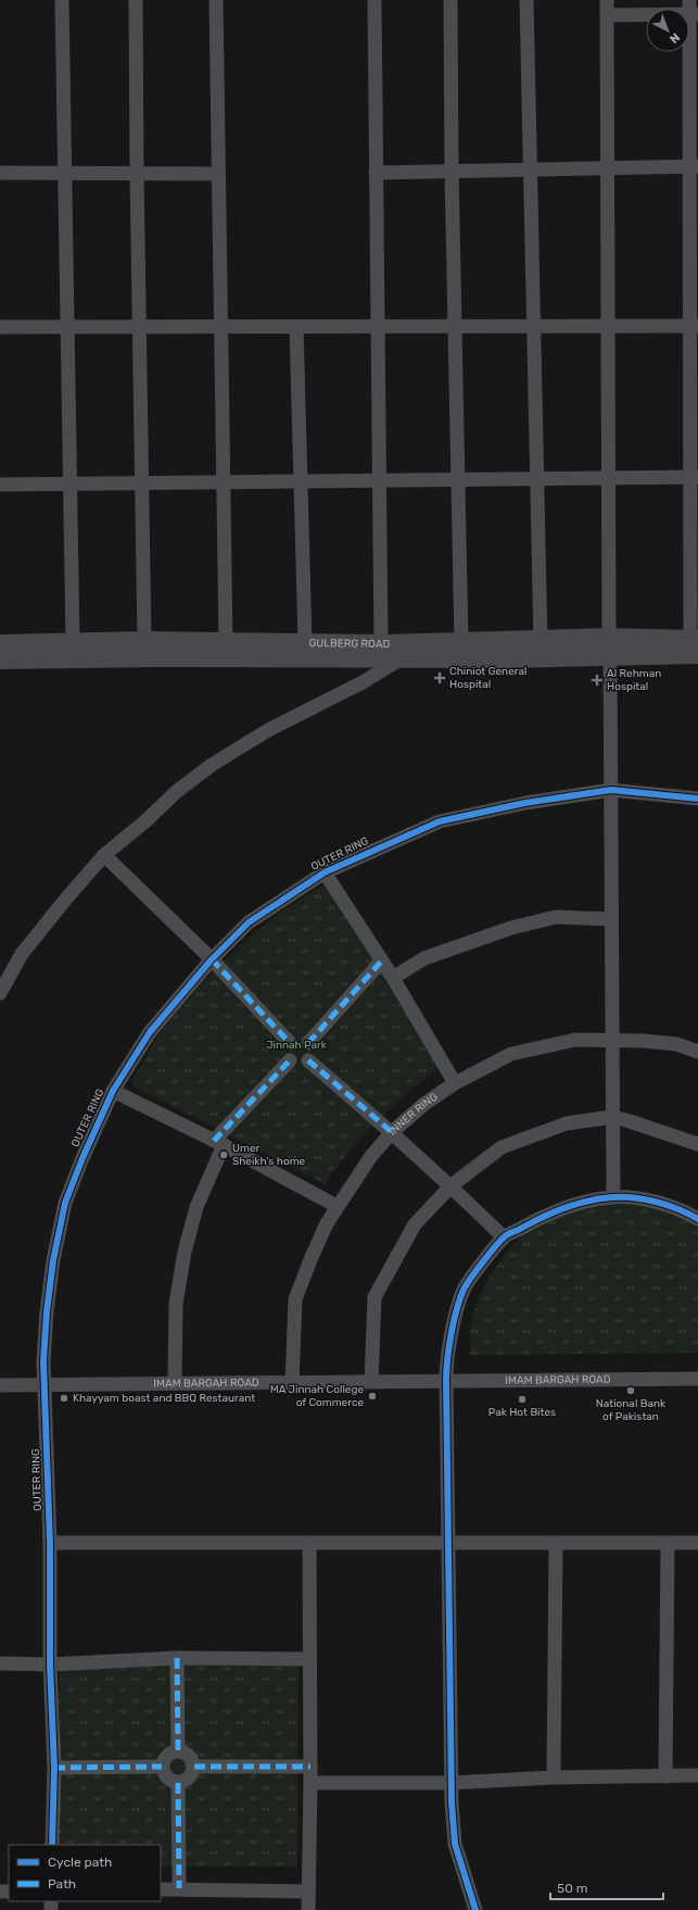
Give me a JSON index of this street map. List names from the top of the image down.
{
  "streets": {
    "main road": ["GULBERG ROAD"],
    "street": ["OUTER RING", "INNER RING", "IMAM BARGAH ROAD"]
  },
  "crossings": [
    ["OUTER RING", "IMAM BARGAH ROAD"],
    ["INNER RING", "IMAM BARGAH ROAD"]
  ],
  "parks": ["Jinnah Park"],
  "places": {
    "health": ["Chiniot General Hospital", "Al Rehman Hospital"],
    "other": [
      "Umer Sheikh's home",
      "National Bank of Pakistan",
      "MA Jinnah College of Commerce",
      "Khayyam boast and BBQ Restaurant",
      "Pak Hot Bites"
    ]
  },
  "legend": ["Cycle path", "Path"],
  "scale_bar": "50 m",
  "north": "bottom right"
}
